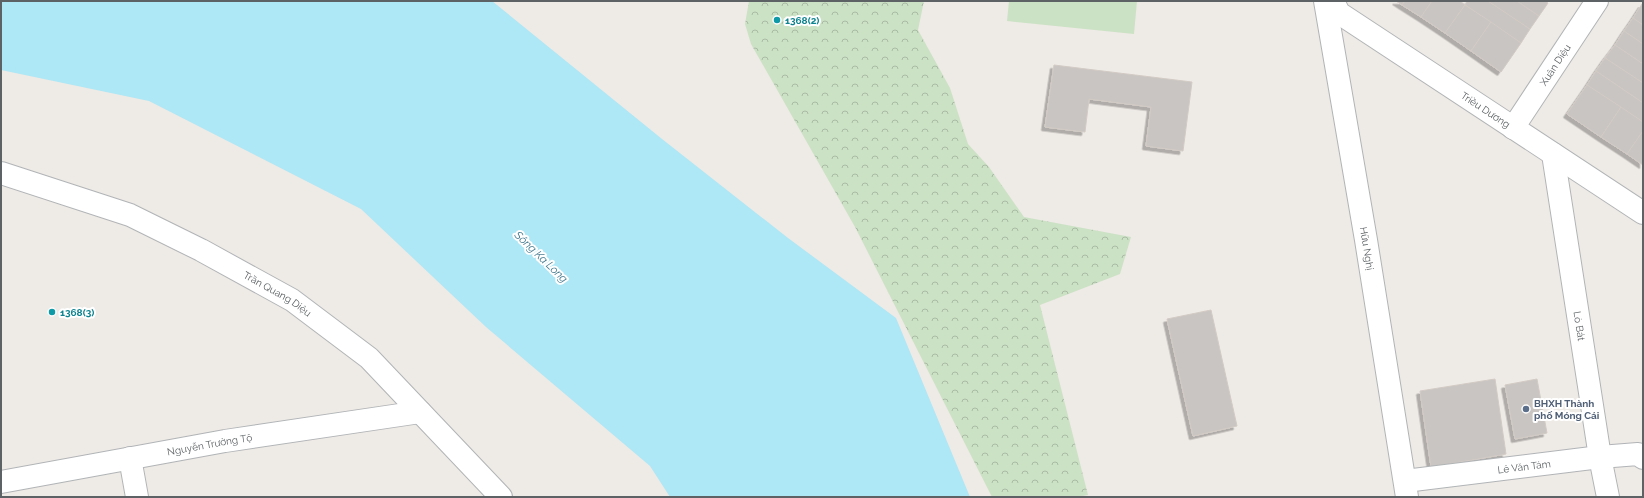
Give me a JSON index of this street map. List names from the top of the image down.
{
  "streets": {
    "street": [
      "Xuân Diệu",
      "Triều Dương",
      "Hữu Nghị",
      "Trần Quang Diệu",
      "Lò Bát",
      "Nguyễn Trường Tộ",
      "Lê Văn Tám"
    ]
  },
  "crossings": [
    ["Xuân Diệu", "Triều Dương"],
    ["Triều Dương", "Hữu Nghị"],
    ["Triều Dương", "Lò Bát"],
    ["Hữu Nghị", "Lê Văn Tám"],
    ["Trần Quang Diệu", "Nguyễn Trường Tộ"],
    ["Lò Bát", "Lê Văn Tám"]
  ],
  "water": ["Sông Ka Long"],
  "places": ["1368(2)", "1368(3)", "BHXH Thành phố Móng Cái"]
}
